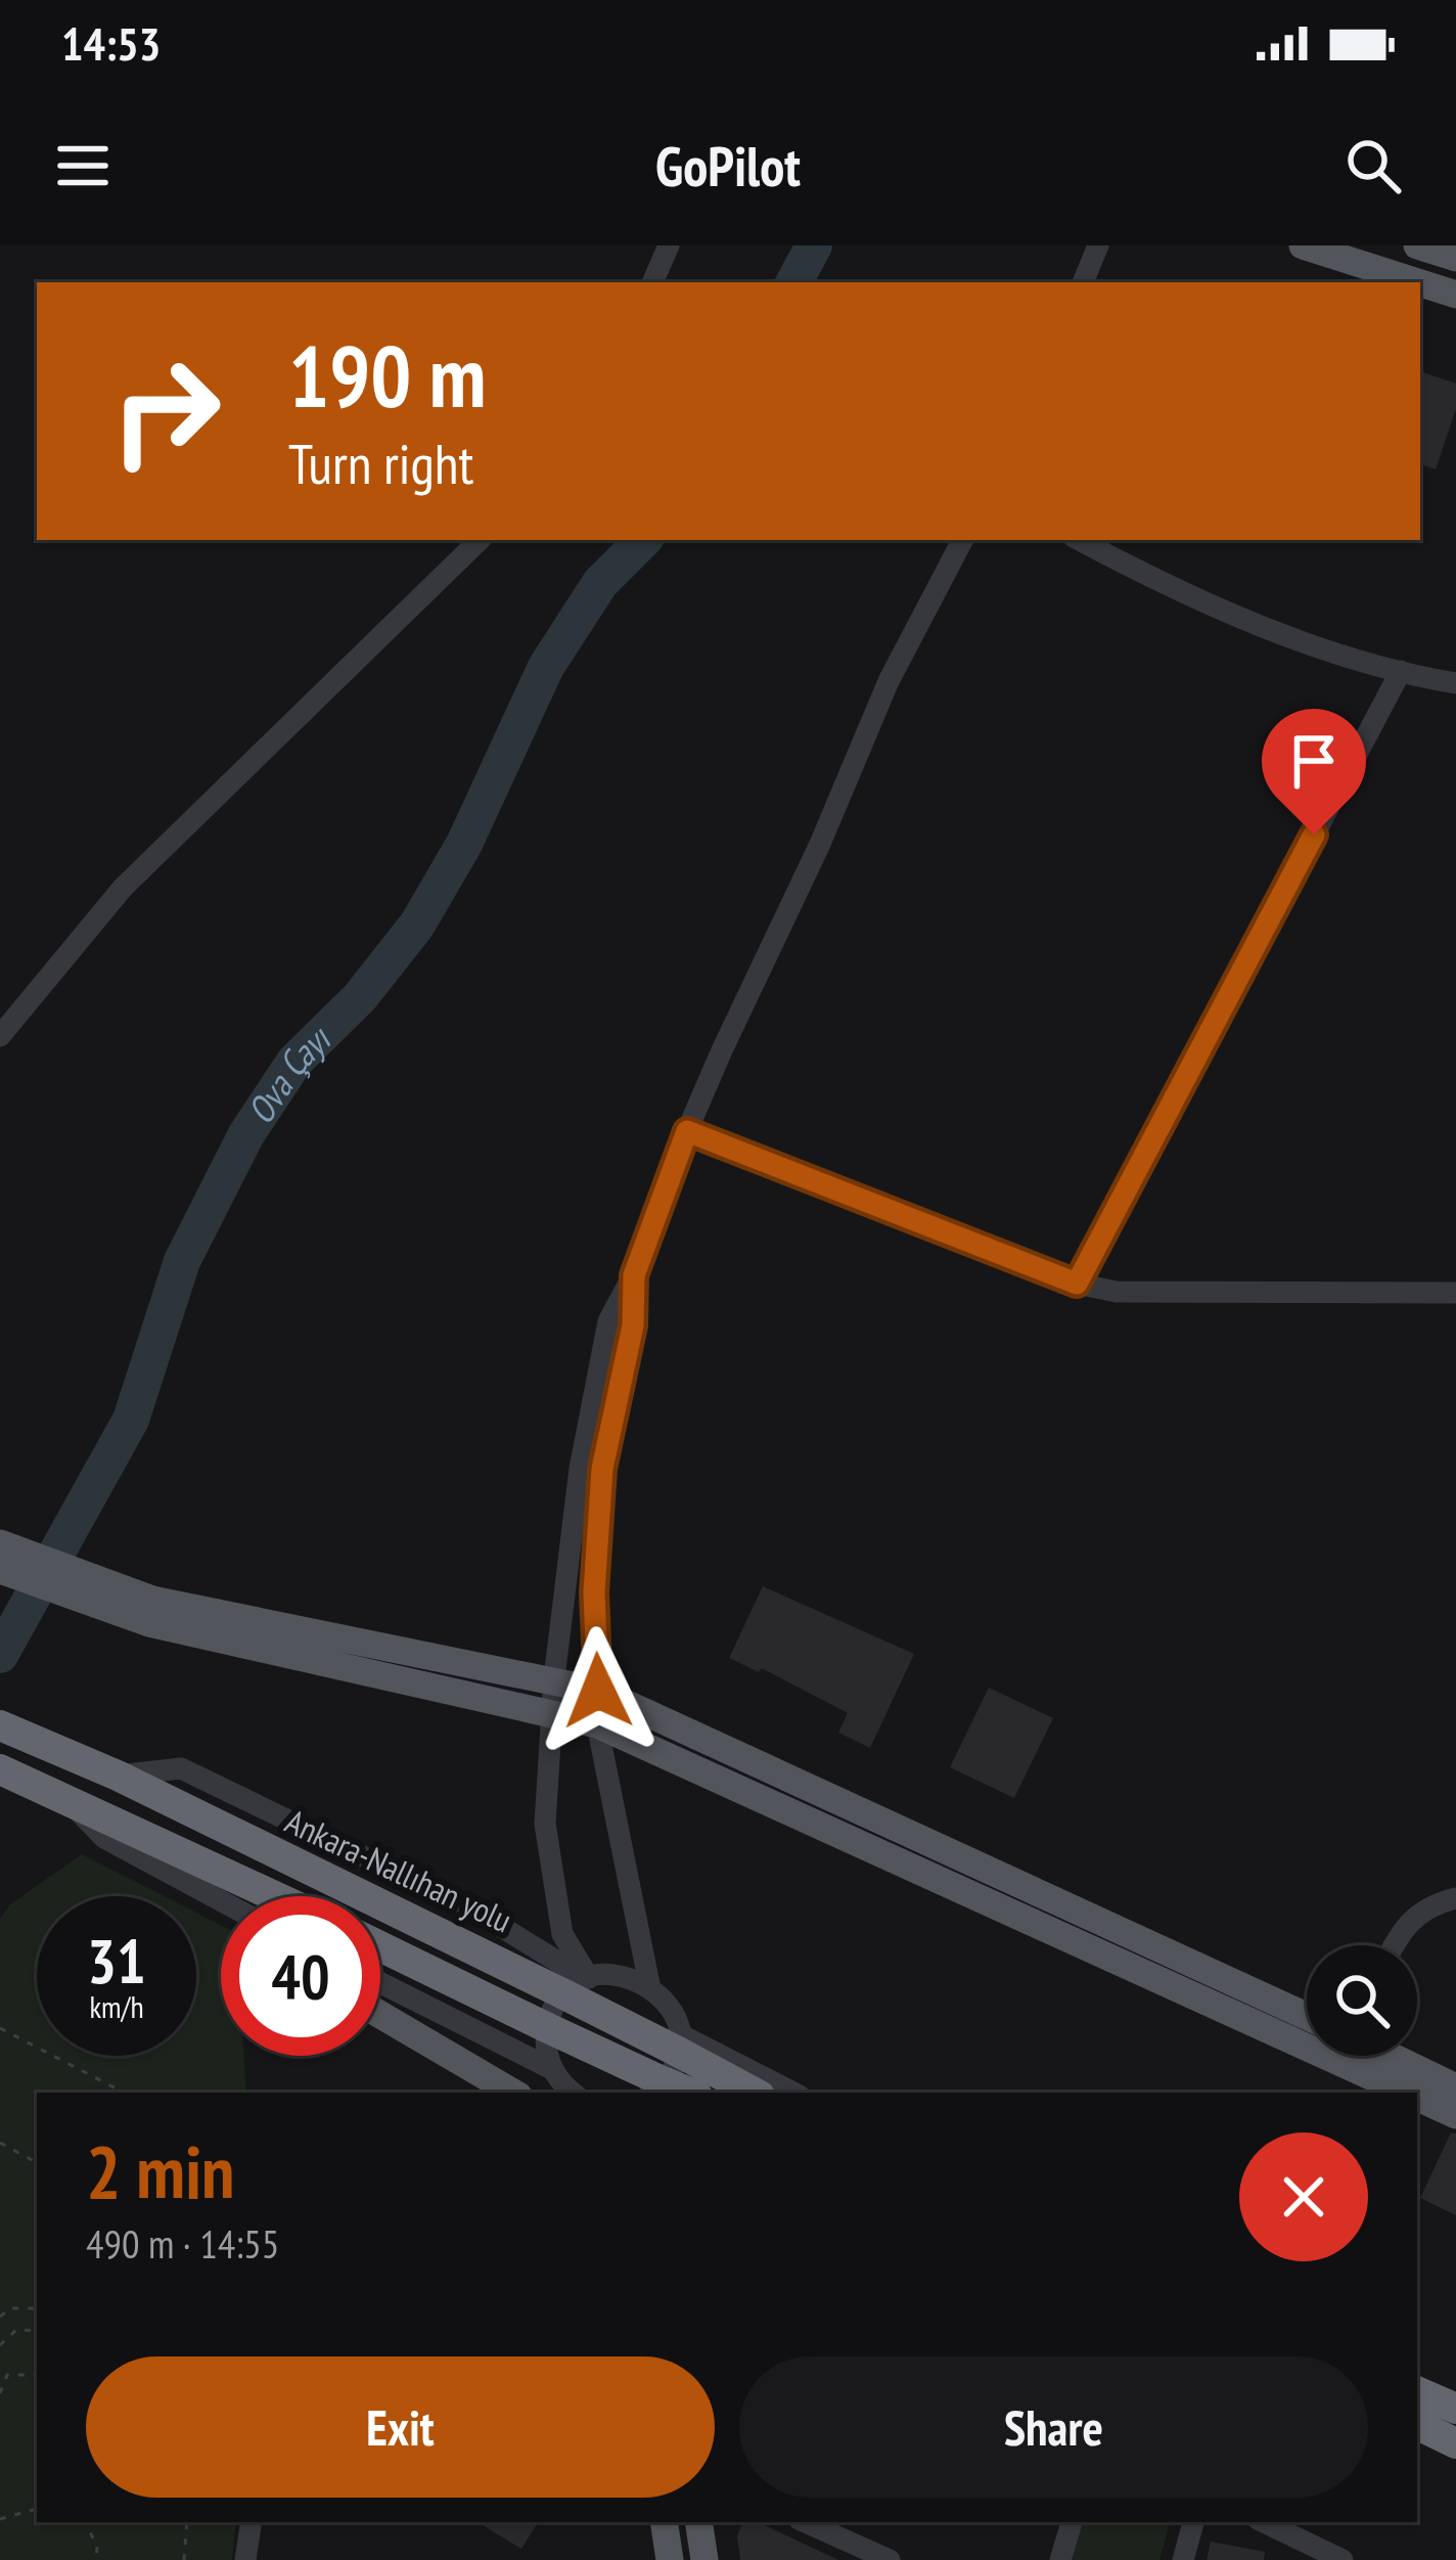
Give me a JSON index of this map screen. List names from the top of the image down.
{
  "streets": {
    "highway": ["Ankara-Nallıhan yolu"]
  },
  "water": ["Ova Çayı"],
  "page": {
    "status": "14:53",
    "header": "GoPilot",
    "turn": ["190 m", "Turn right"],
    "speed": "31 km/h",
    "limit": "40",
    "heading": ["2 min", "490 m · 14:55"],
    "buttons": ["Exit", "Share"]
  }
}
